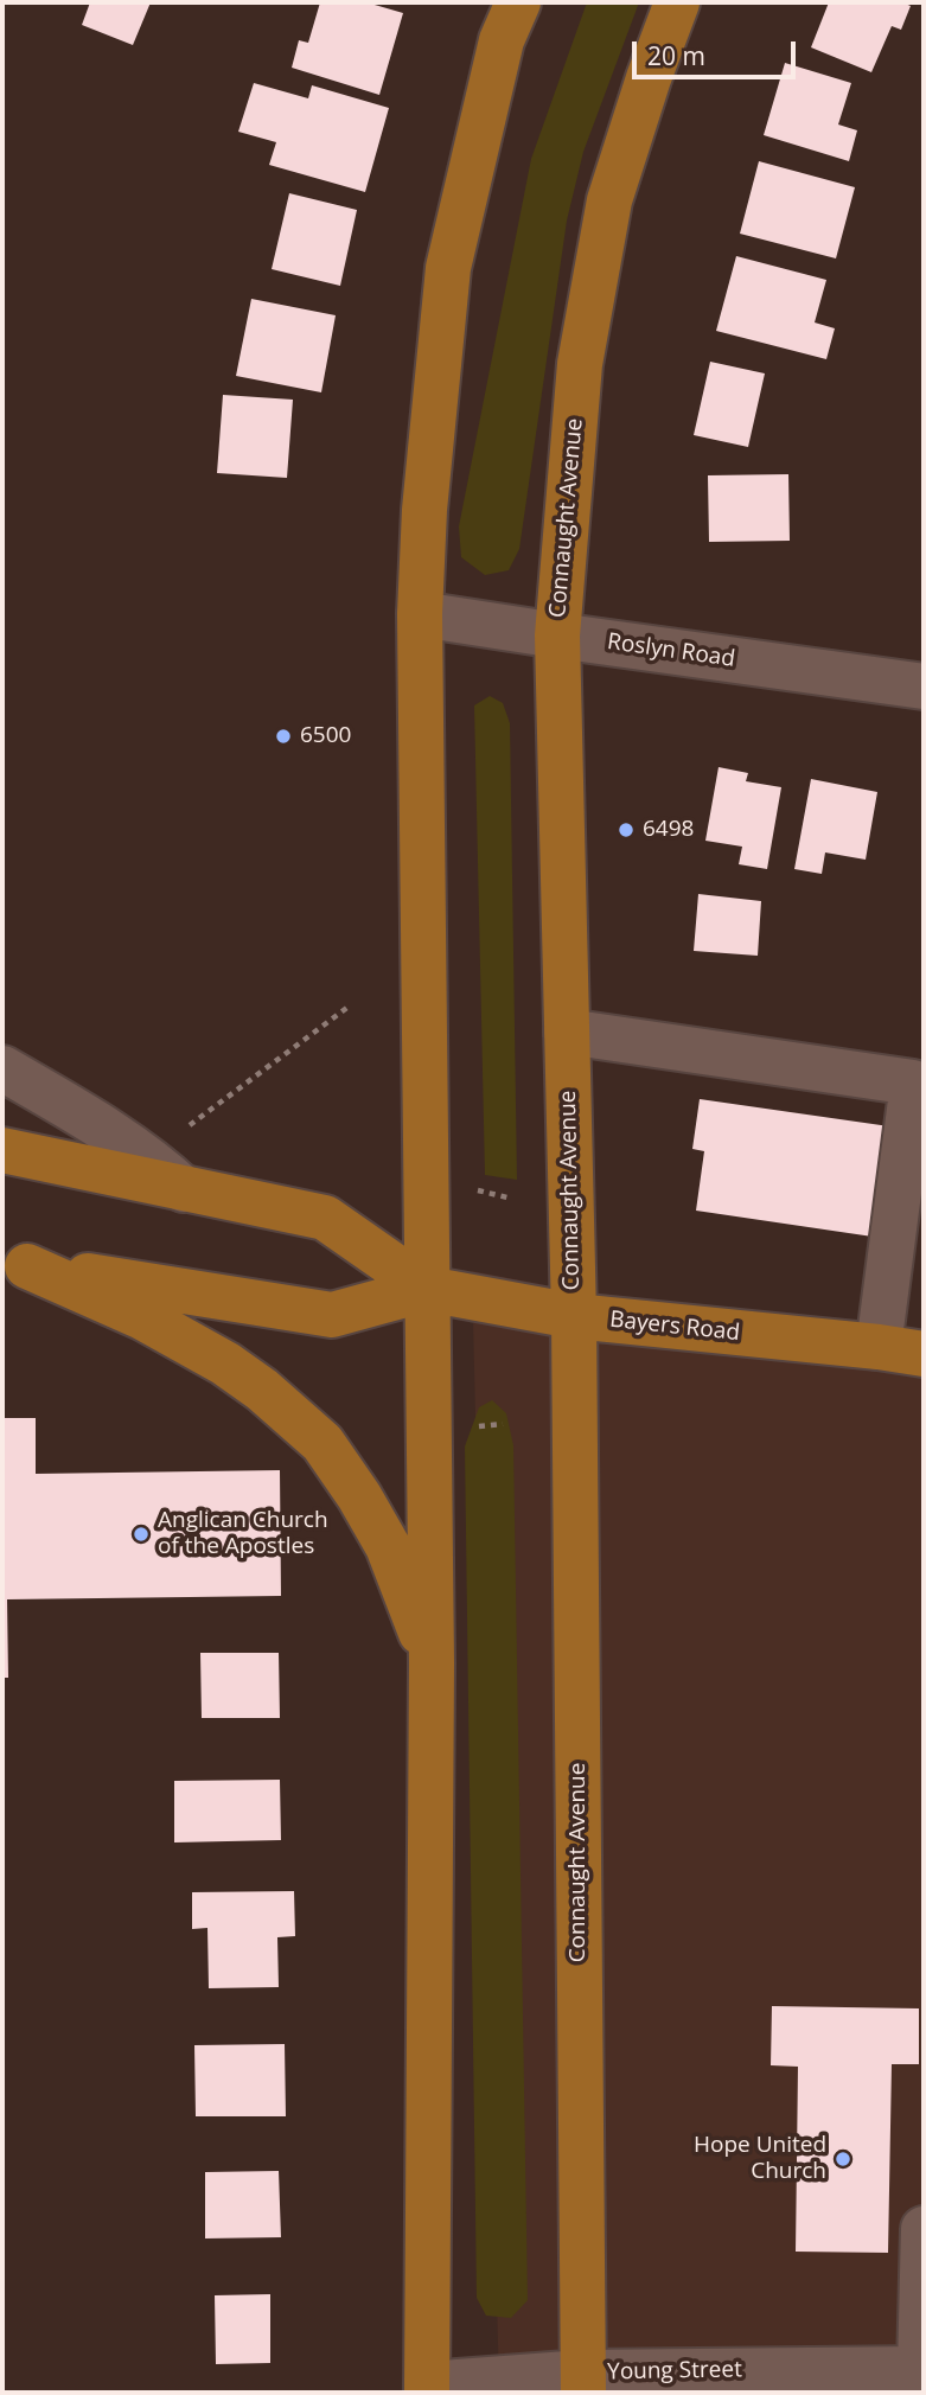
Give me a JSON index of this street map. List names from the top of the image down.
{
  "streets": {
    "main road": ["Connaught Avenue", "Bayers Road"],
    "street": ["Roslyn Road", "Young Street"]
  },
  "crossings": [
    ["Connaught Avenue", "Roslyn Road"],
    ["Connaught Avenue", "Bayers Road"],
    ["Connaught Avenue", "Young Street"]
  ],
  "places": [
    "6500",
    "6498",
    "Anglican Church of the Apostles",
    "Hope United Church"
  ],
  "scale_bar": "20 m"
}
